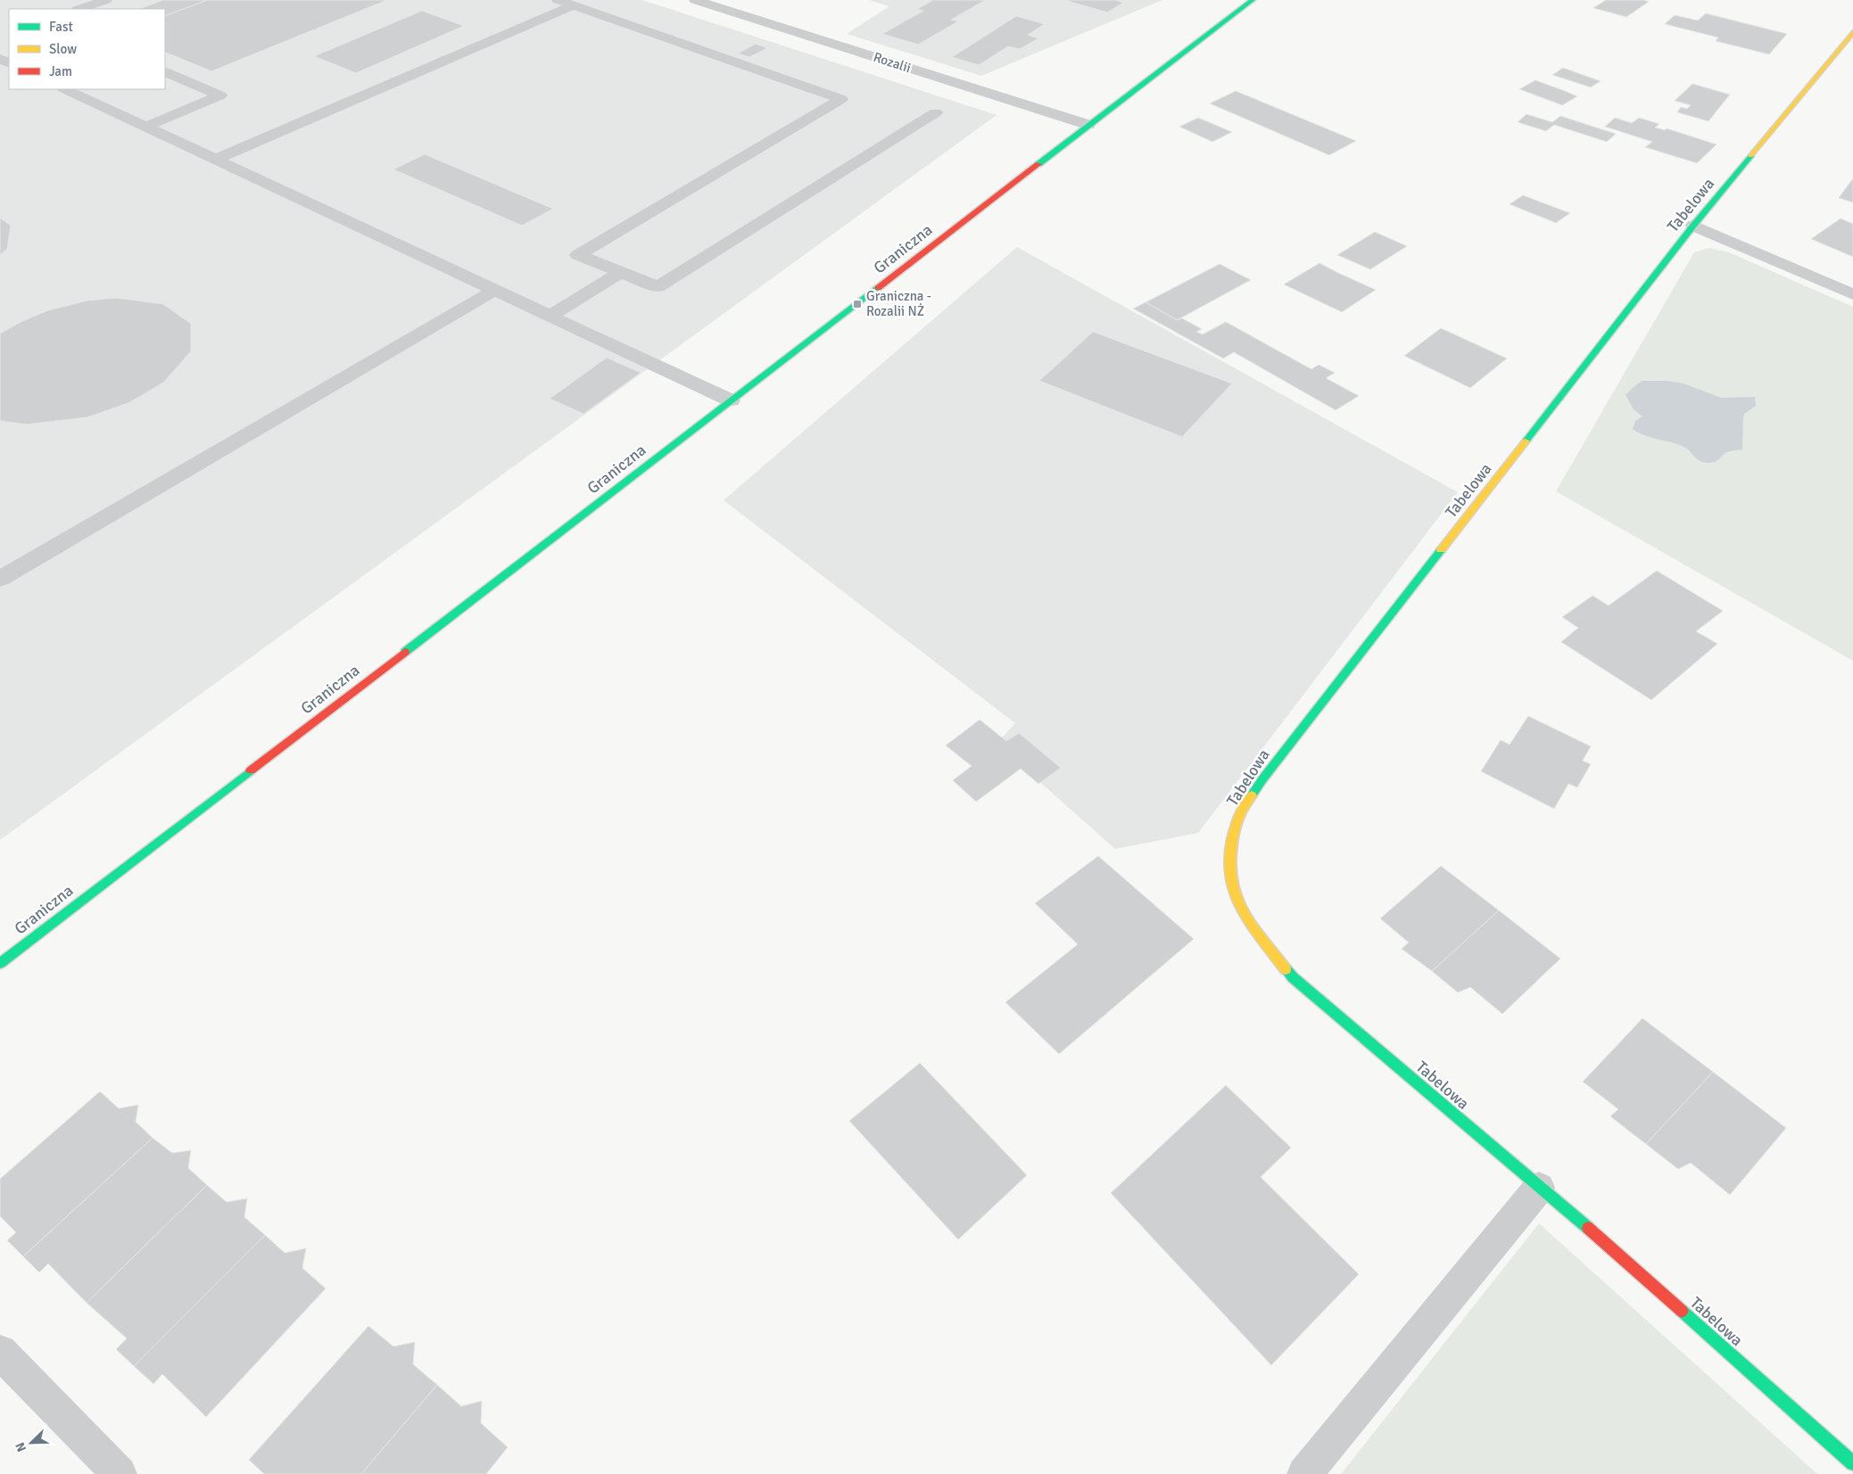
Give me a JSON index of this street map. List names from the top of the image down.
{
  "streets": {
    "street": ["Rozalii", "Tabelowa", "Graniczna"]
  },
  "crossings": [
    ["Rozalii", "Graniczna"]
  ],
  "places": {
    "transit": ["Graniczna - Rozalii NŻ"]
  },
  "legend": ["Fast", "Slow", "Jam"],
  "north": "bottom left"
}
